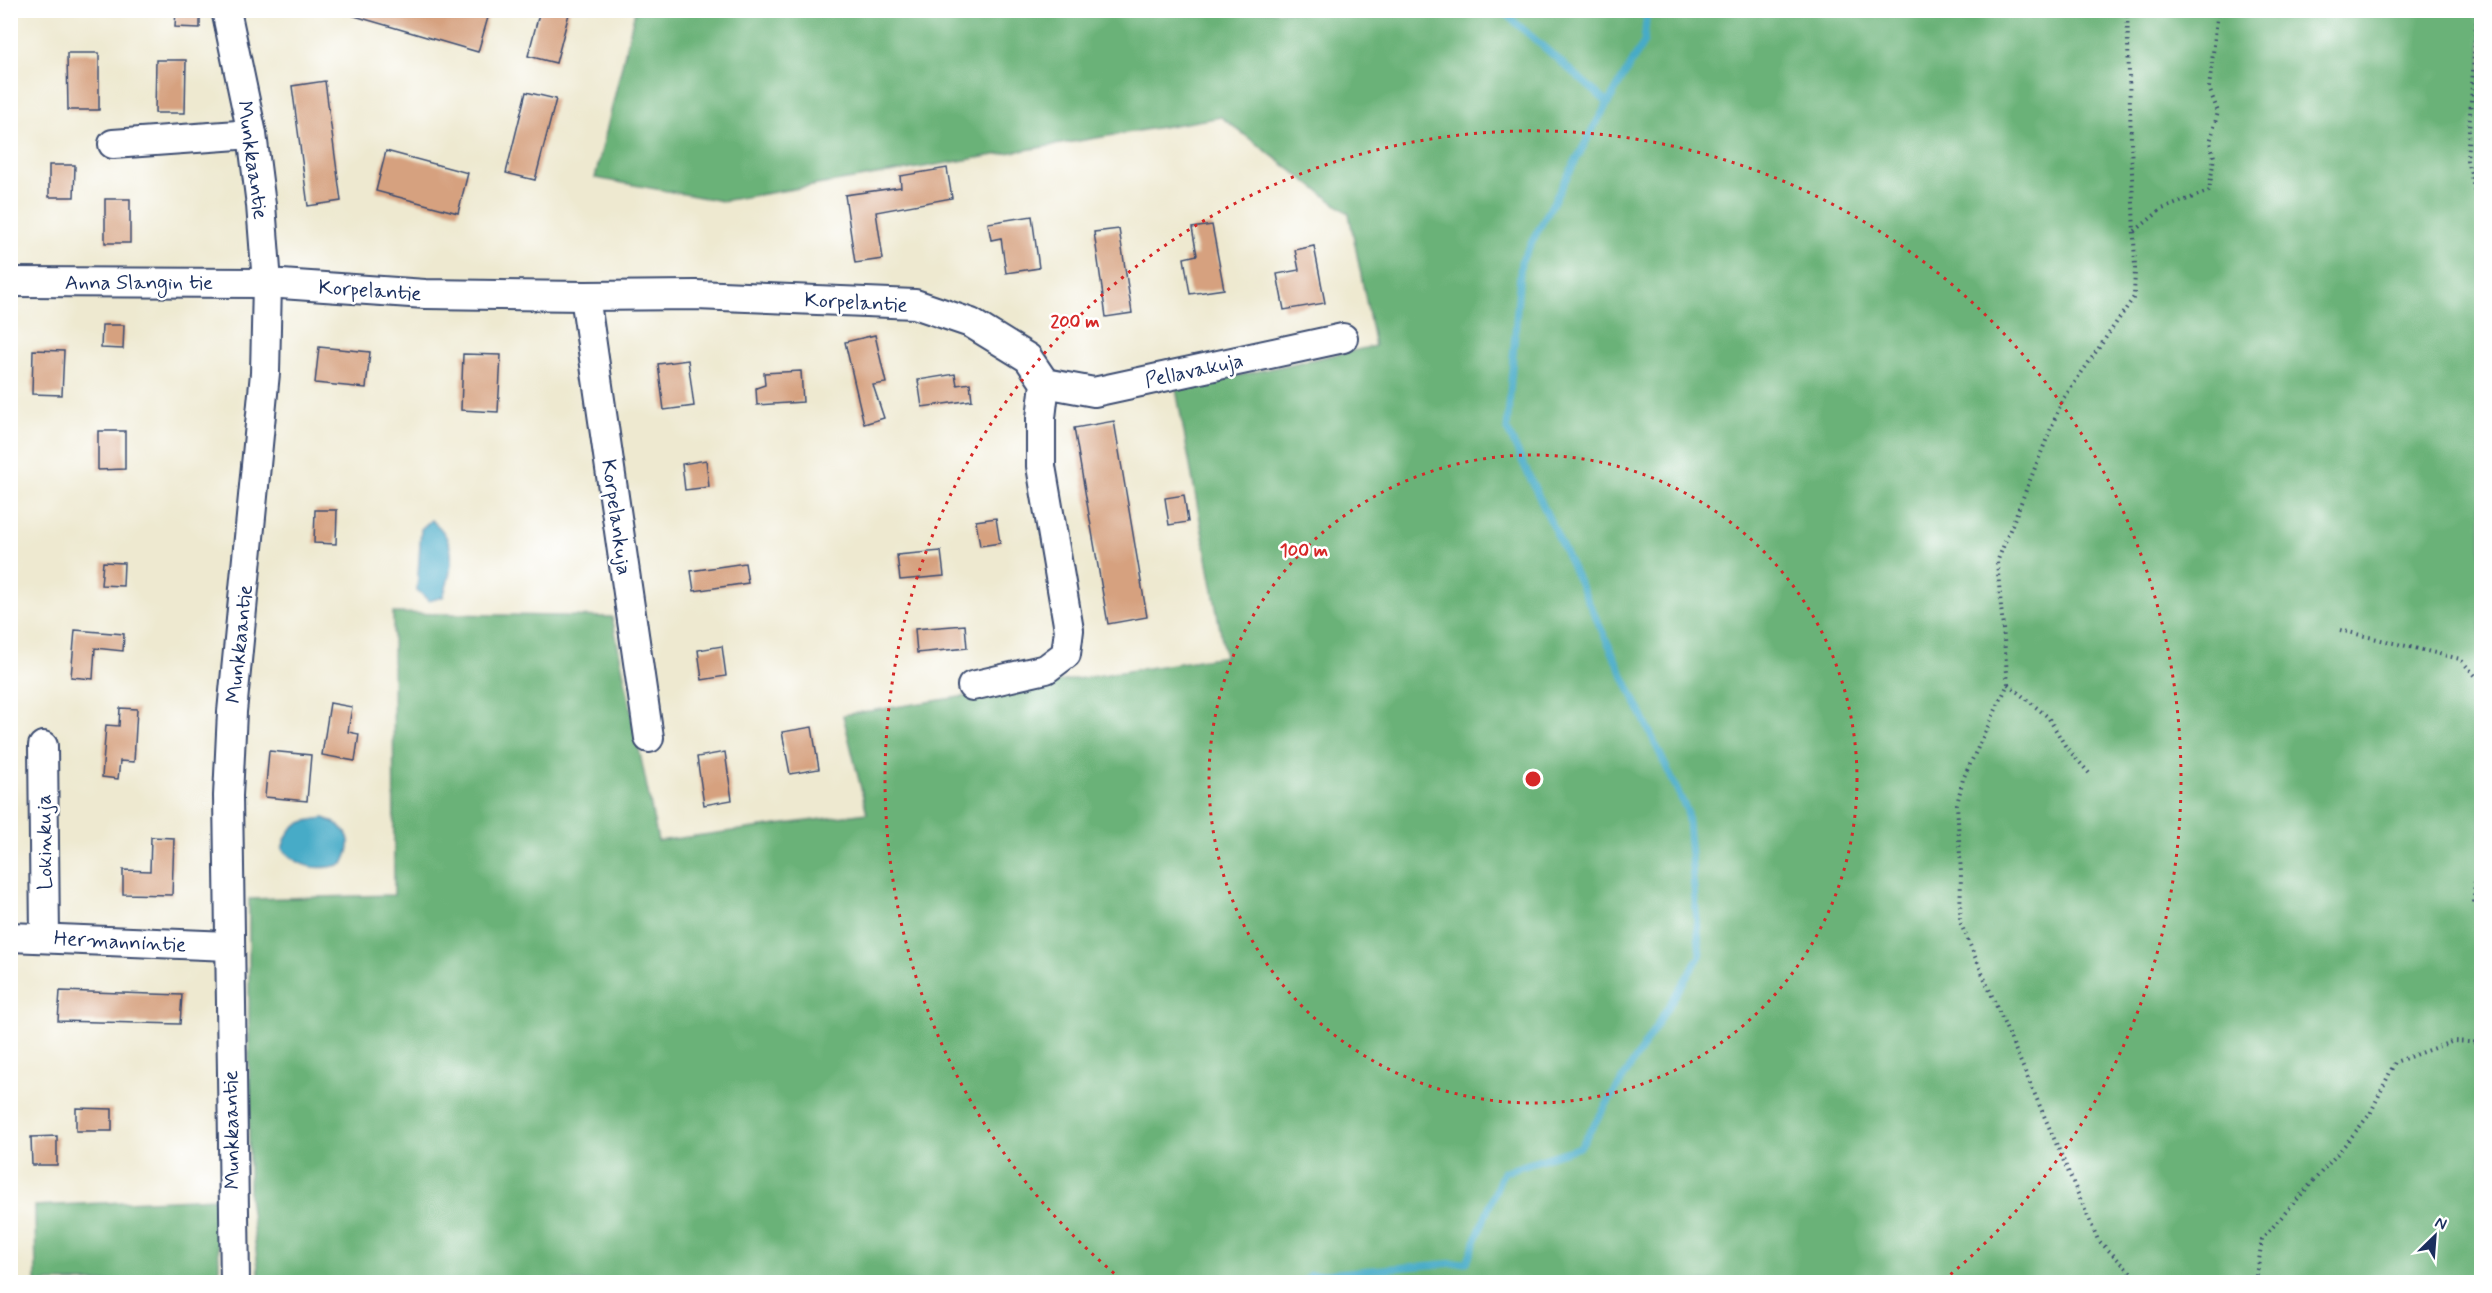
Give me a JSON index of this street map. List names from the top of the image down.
{
  "streets": {
    "street": [
      "Munkkaantie",
      "Anna Slangin tie",
      "Korpelantie",
      "Pellavakuja",
      "Korpelankuja",
      "Lokinkuja",
      "Hermannintie"
    ]
  },
  "crossings": [
    ["Munkkaantie", "Anna Slangin tie"],
    ["Munkkaantie", "Korpelantie"],
    ["Munkkaantie", "Hermannintie"],
    ["Anna Slangin tie", "Korpelantie"],
    ["Korpelantie", "Pellavakuja"],
    ["Korpelantie", "Korpelankuja"],
    ["Lokinkuja", "Hermannintie"]
  ],
  "north": "top right",
  "rings": ["200 m", "100 m"]
}
